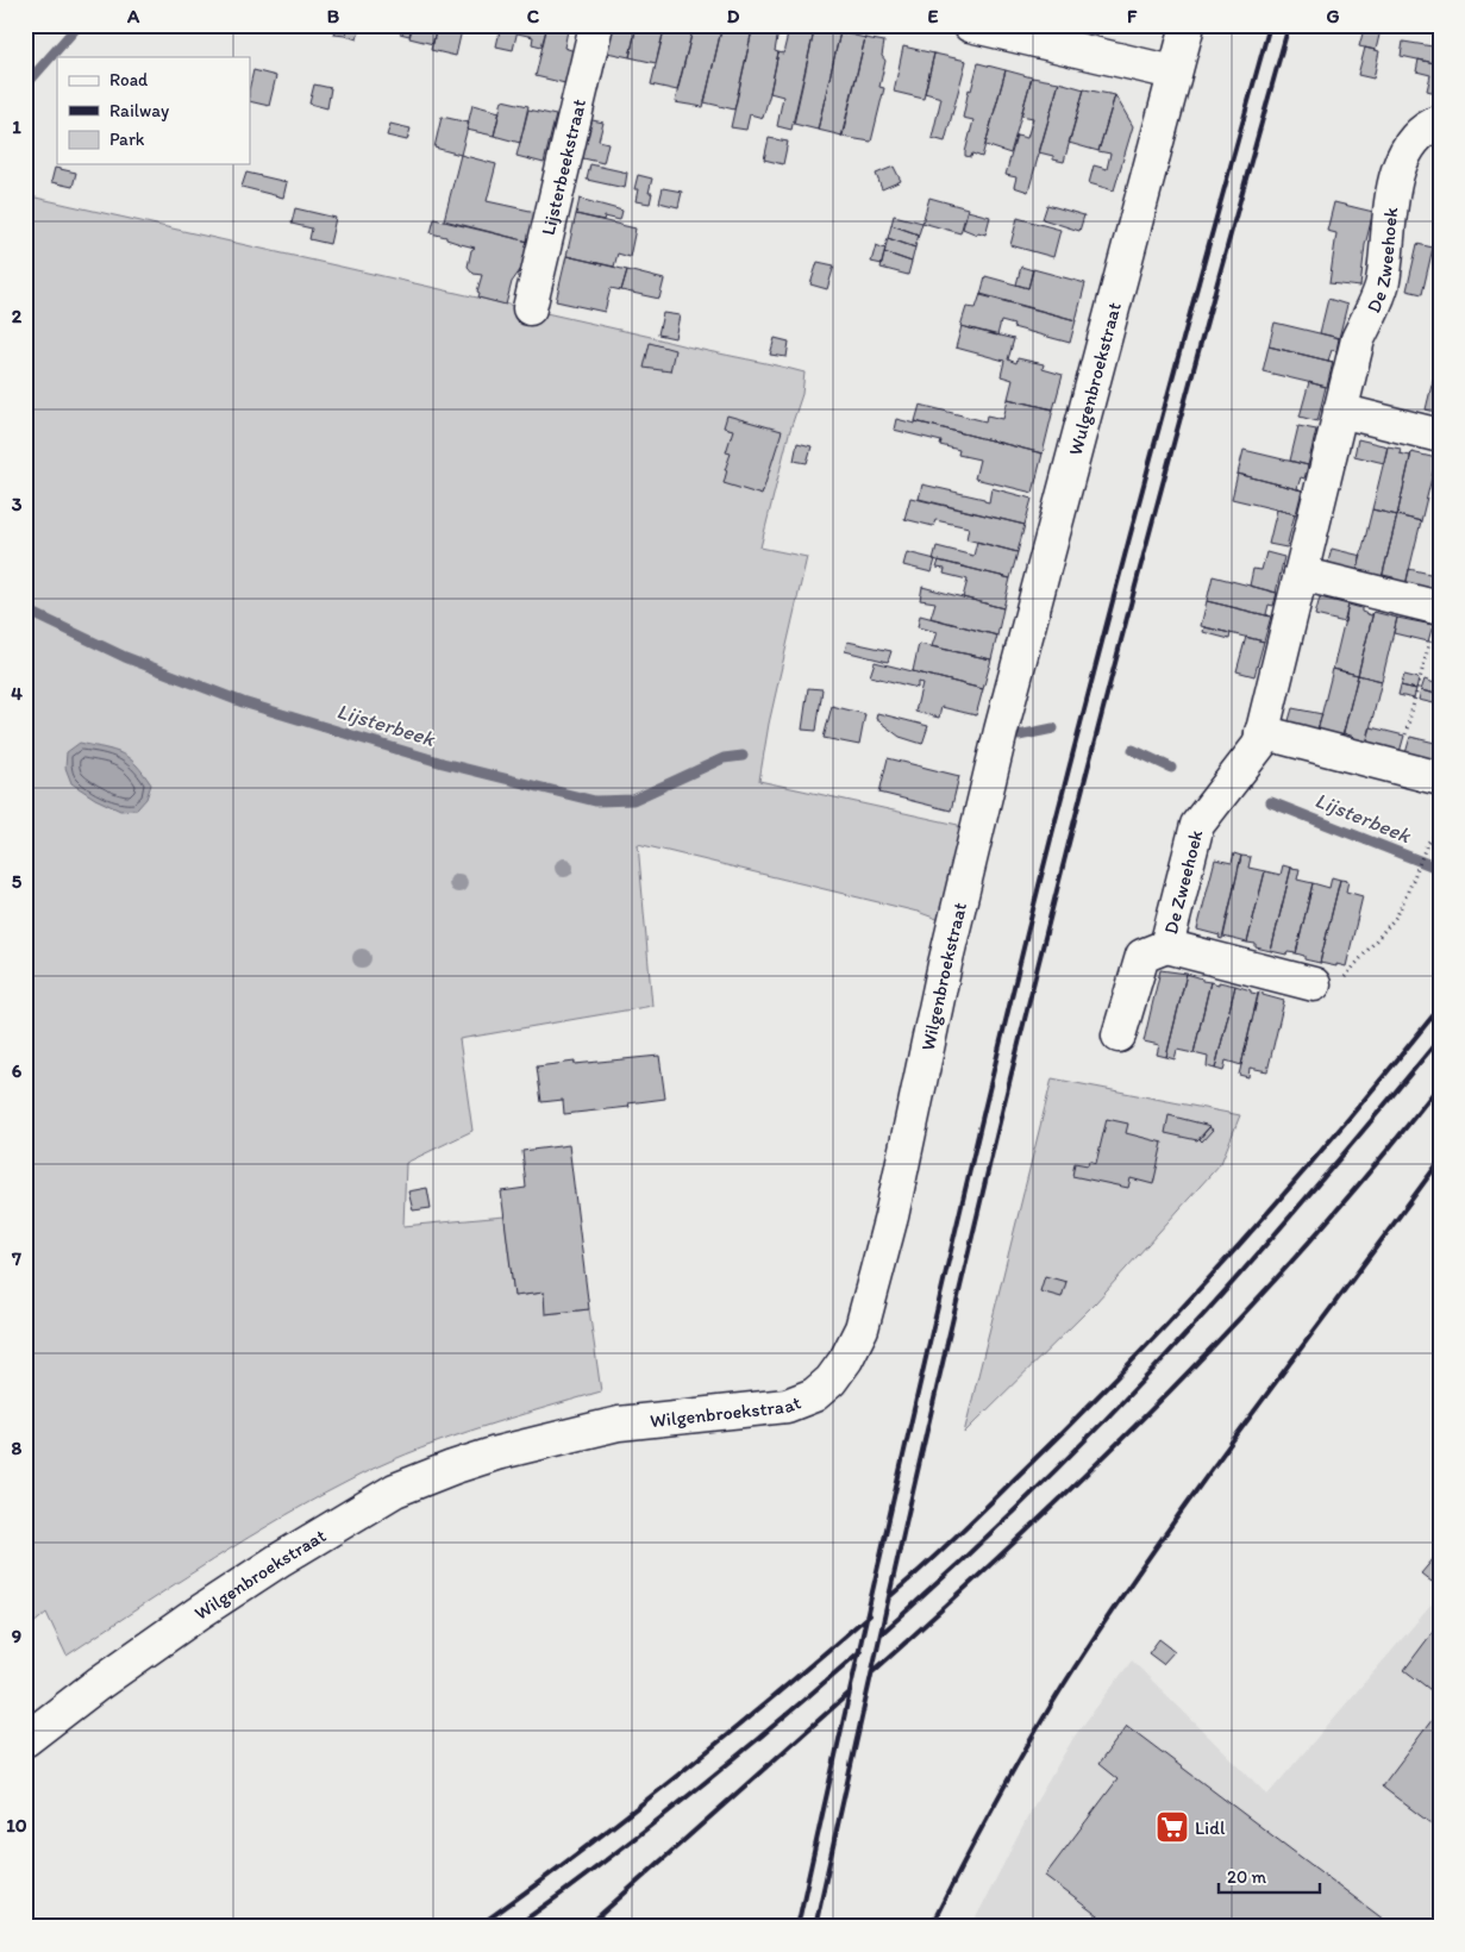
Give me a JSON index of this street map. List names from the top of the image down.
{
  "streets": {
    "street": [
      "Lijsterbeekstraat",
      "De Zweehoek",
      "Wulgenbroekstraat",
      "Wilgenbroekstraat"
    ]
  },
  "crossings": [
    ["Wulgenbroekstraat", "Wilgenbroekstraat"]
  ],
  "water": ["Lijsterbeek"],
  "places": {
    "supermarket": ["Lidl"]
  },
  "legend": ["Road", "Railway", "Park"],
  "scale_bar": "20 m",
  "grid": {
    "columns": [
      "A",
      "B",
      "C",
      "D",
      "E",
      "F",
      "G"
    ],
    "rows": [
      "1",
      "2",
      "3",
      "4",
      "5",
      "6",
      "7",
      "8",
      "9",
      "10"
    ]
  }
}
